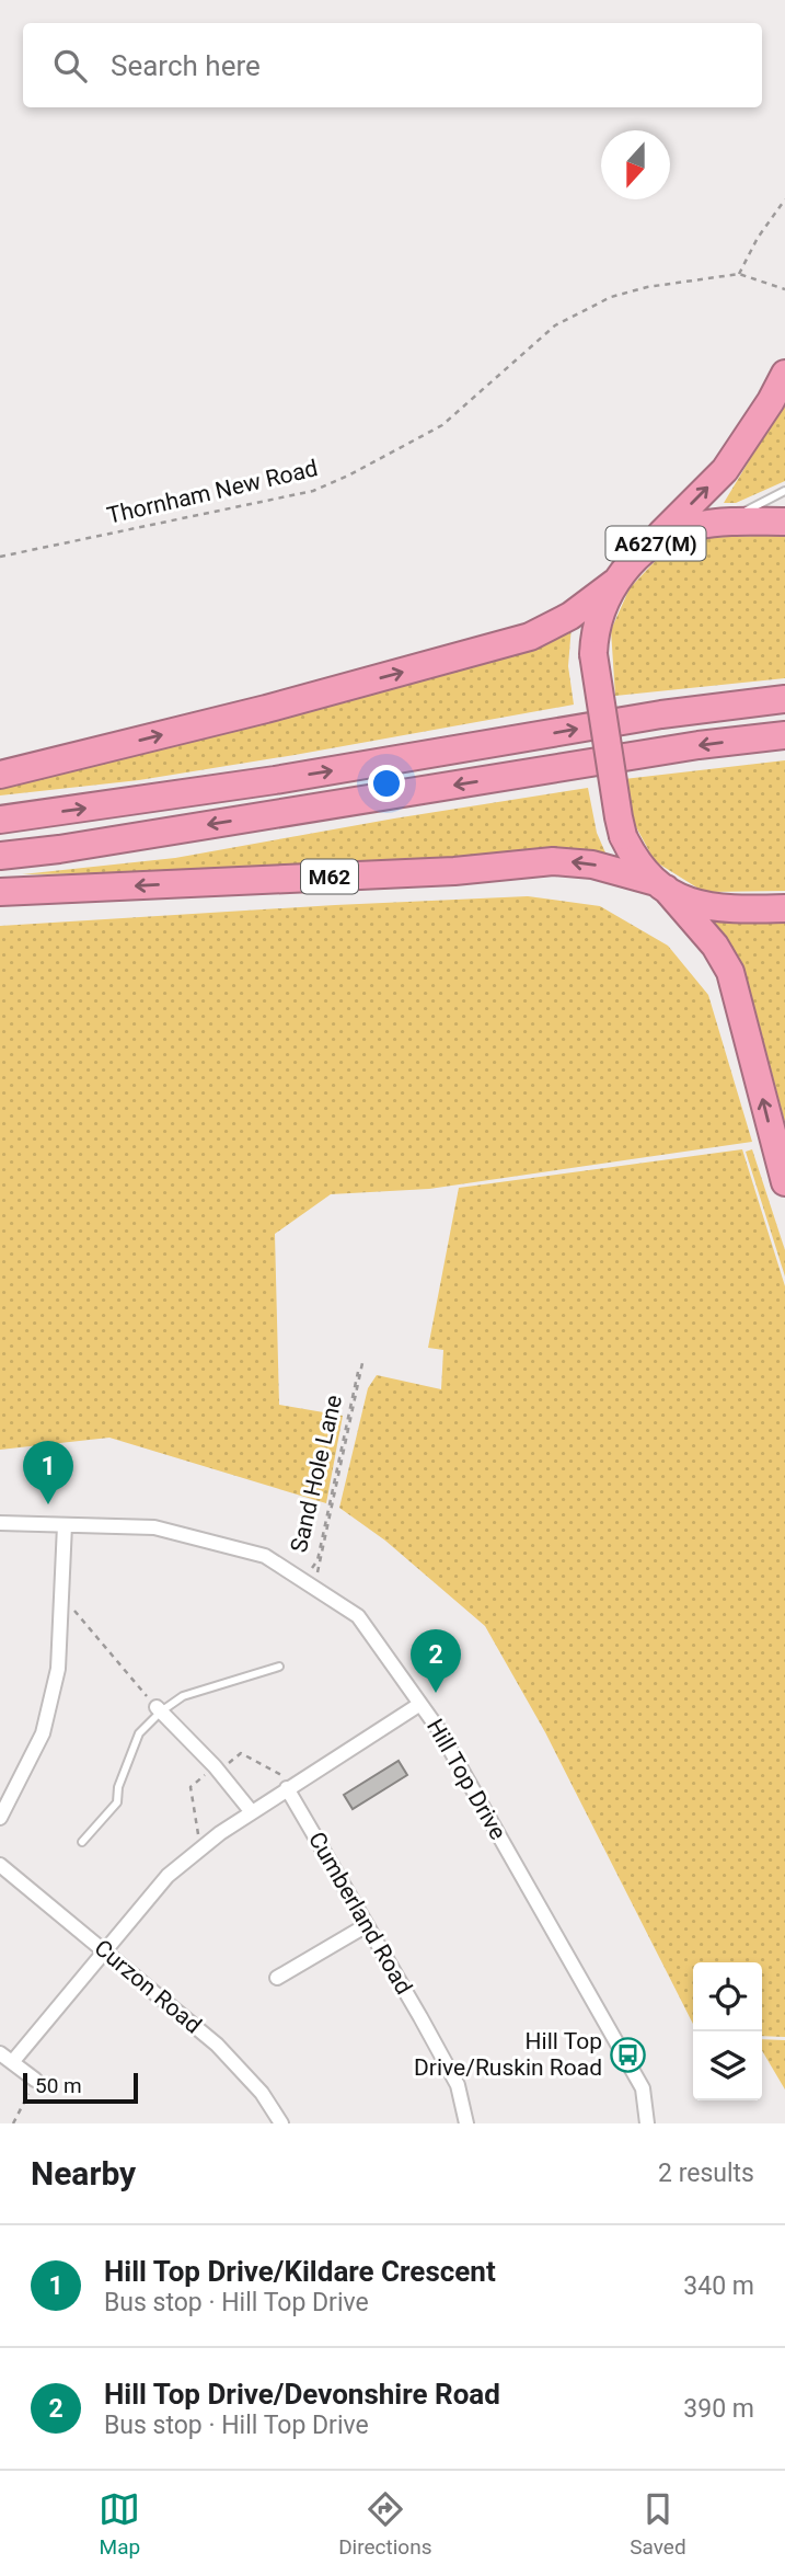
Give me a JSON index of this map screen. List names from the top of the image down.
{
  "streets": {
    "highway": ["A627(M)", "M62"],
    "street": ["Hill Top Drive", "Cumberland Road", "Curzon Road"],
    "path": ["Thornham New Road", "Sand Hole Lane"]
  },
  "crossings": [
    ["A627(M)", "M62"],
    ["Sand Hole Lane", "Hill Top Drive"]
  ],
  "places": {
    "bus stop": ["Hill Top Drive/Ruskin Road"]
  },
  "scale_bar": "50 m",
  "north": "bottom",
  "page": {
    "search": "Search here",
    "pins": ["1", "2"],
    "scale": "50 m",
    "heading": ["Nearby", "2 results"],
    "list": [
      {
        "mark": "1",
        "name": "Hill Top Drive/Kildare Crescent",
        "note": "Bus stop · Hill Top Drive",
        "value": "340 m"
      },
      {
        "mark": "2",
        "name": "Hill Top Drive/Devonshire Road",
        "note": "Bus stop · Hill Top Drive",
        "value": "390 m"
      }
    ],
    "nav": ["Map", "Directions", "Saved"]
  }
}
